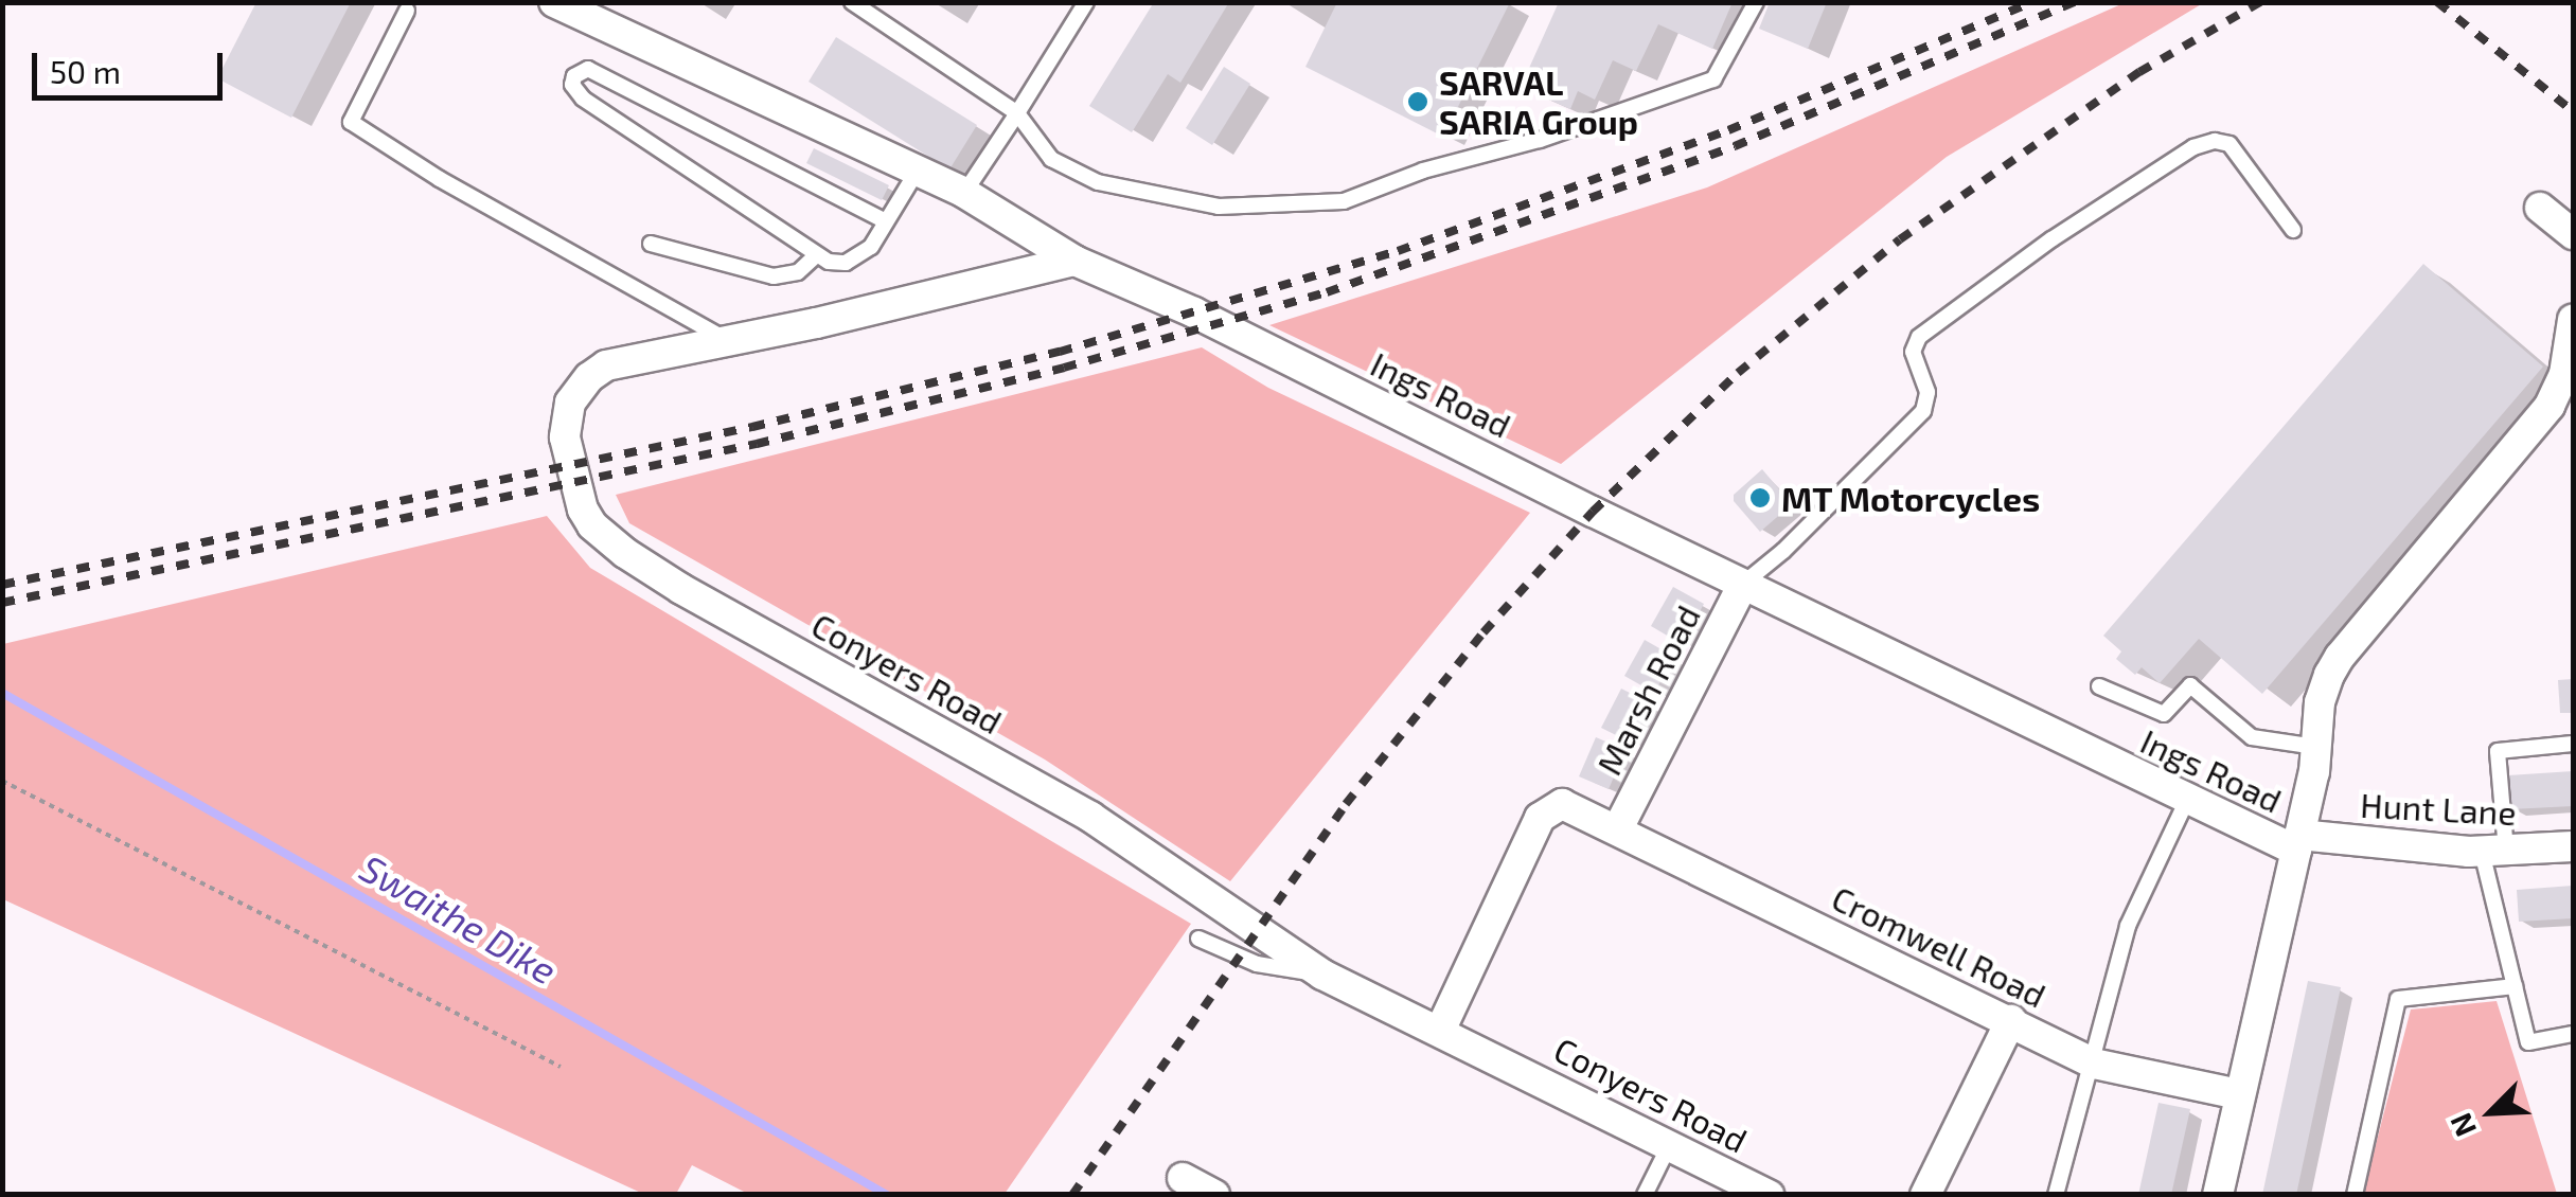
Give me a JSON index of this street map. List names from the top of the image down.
{
  "streets": {
    "street": [
      "Ings Road",
      "Conyers Road",
      "Marsh Road",
      "Hunt Lane",
      "Cromwell Road"
    ]
  },
  "crossings": [
    ["Ings Road", "Conyers Road"],
    ["Ings Road", "Marsh Road"],
    ["Ings Road", "Hunt Lane"],
    ["Conyers Road", "Cromwell Road"],
    ["Marsh Road", "Cromwell Road"],
    ["Hunt Lane", "Cromwell Road"]
  ],
  "water": ["Swaithe Dike"],
  "places": ["SARVAL SARIA Group", "MT Motorcycles"],
  "scale_bar": "50 m",
  "north": "bottom left"
}
